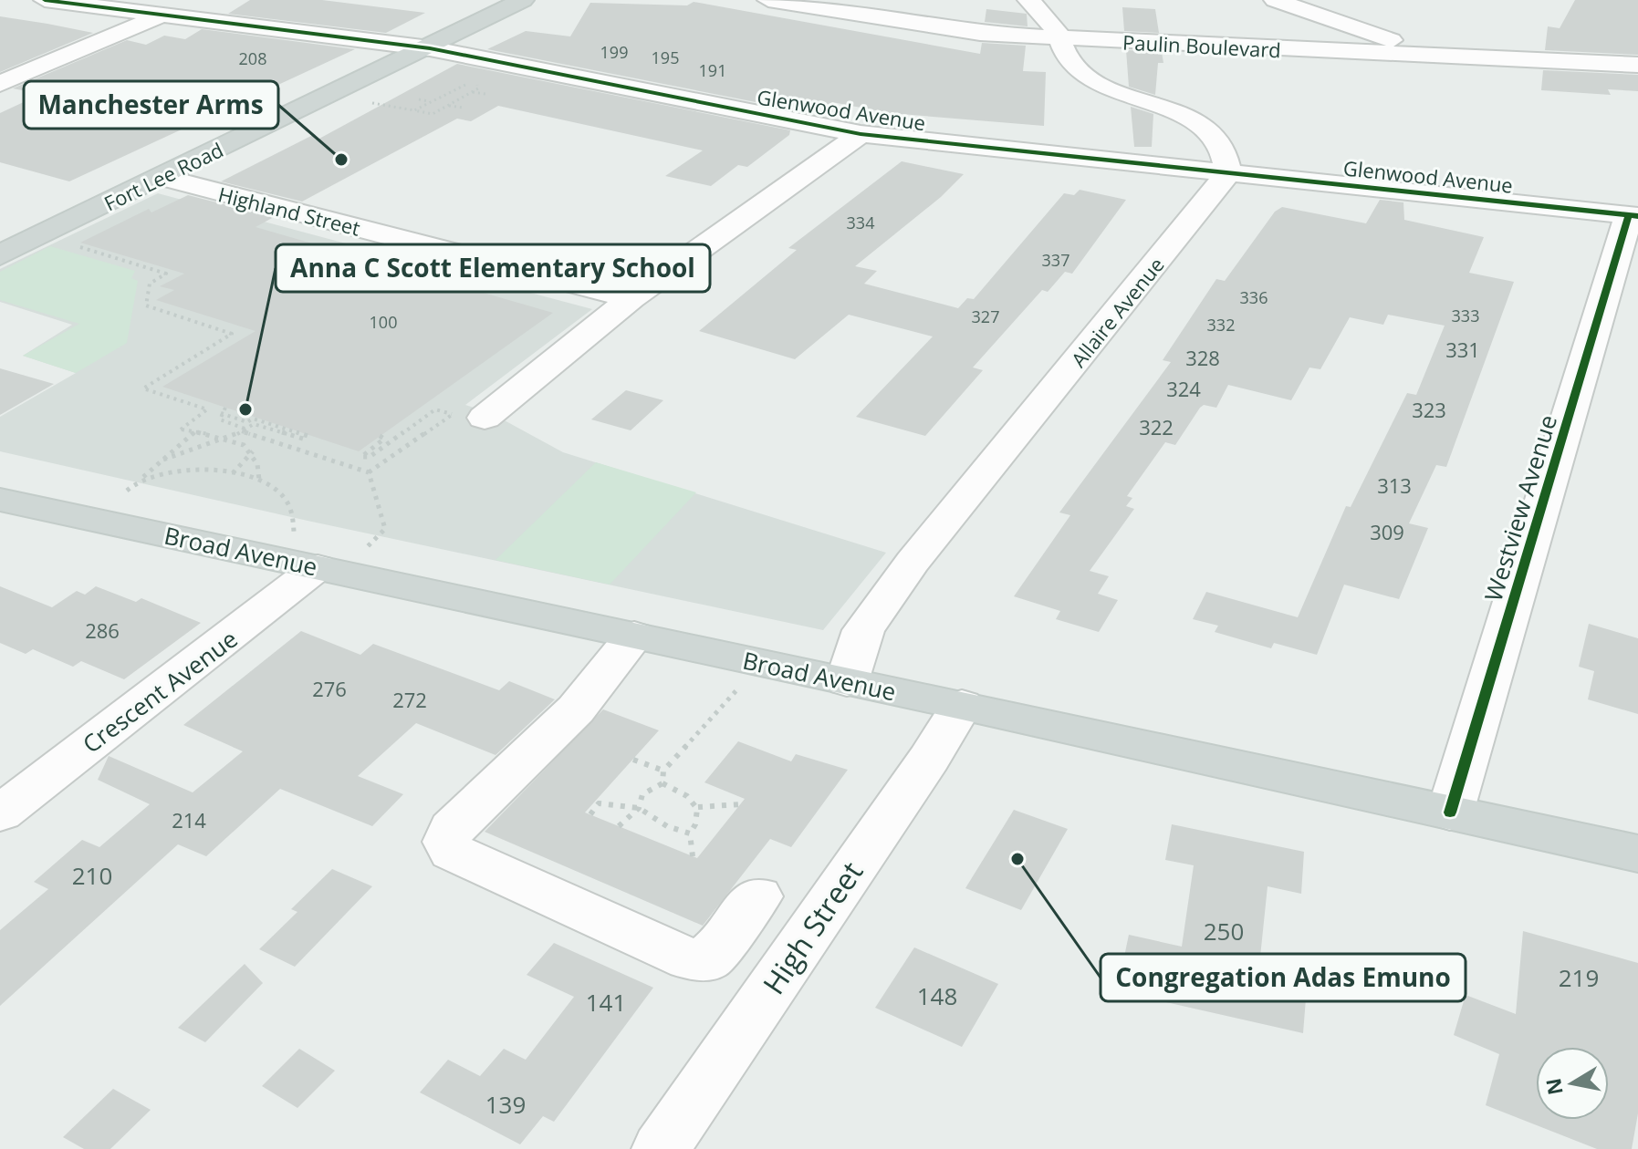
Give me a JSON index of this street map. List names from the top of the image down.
{
  "streets": {
    "main road": ["Fort Lee Road", "Broad Avenue"],
    "street": [
      "Paulin Boulevard",
      "Glenwood Avenue",
      "Highland Street",
      "Allaire Avenue",
      "Westview Avenue",
      "Crescent Avenue",
      "High Street"
    ]
  },
  "crossings": [
    ["Glenwood Avenue", "Fort Lee Road"],
    ["Glenwood Avenue", "Allaire Avenue"],
    ["Glenwood Avenue", "Westview Avenue"],
    ["Fort Lee Road", "Highland Street"],
    ["Allaire Avenue", "Broad Avenue"],
    ["Westview Avenue", "Broad Avenue"],
    ["Broad Avenue", "Crescent Avenue"],
    ["Broad Avenue", "High Street"]
  ],
  "places": ["Manchester Arms", "Anna C Scott Elementary School", "Congregation Adas Emuno"],
  "house_numbers": [
    "199",
    "195",
    "208",
    "191",
    "334",
    "337",
    "336",
    "333",
    "327",
    "100",
    "332",
    "331",
    "328",
    "324",
    "323",
    "322",
    "313",
    "309",
    "286",
    "276",
    "272",
    "214",
    "210",
    "250",
    "219",
    "148",
    "141",
    "139"
  ],
  "north": "left"
}
